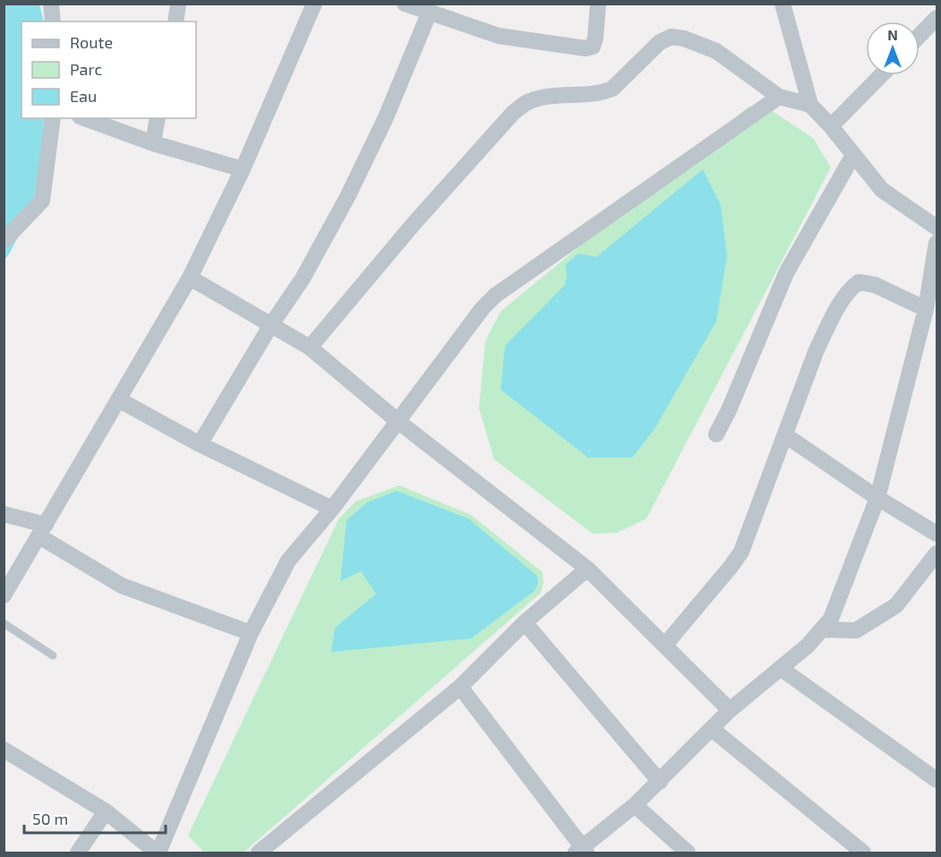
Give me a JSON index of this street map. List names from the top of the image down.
{
  "legend": ["Route", "Parc", "Eau"],
  "scale_bar": "50 m",
  "north": "top"
}
